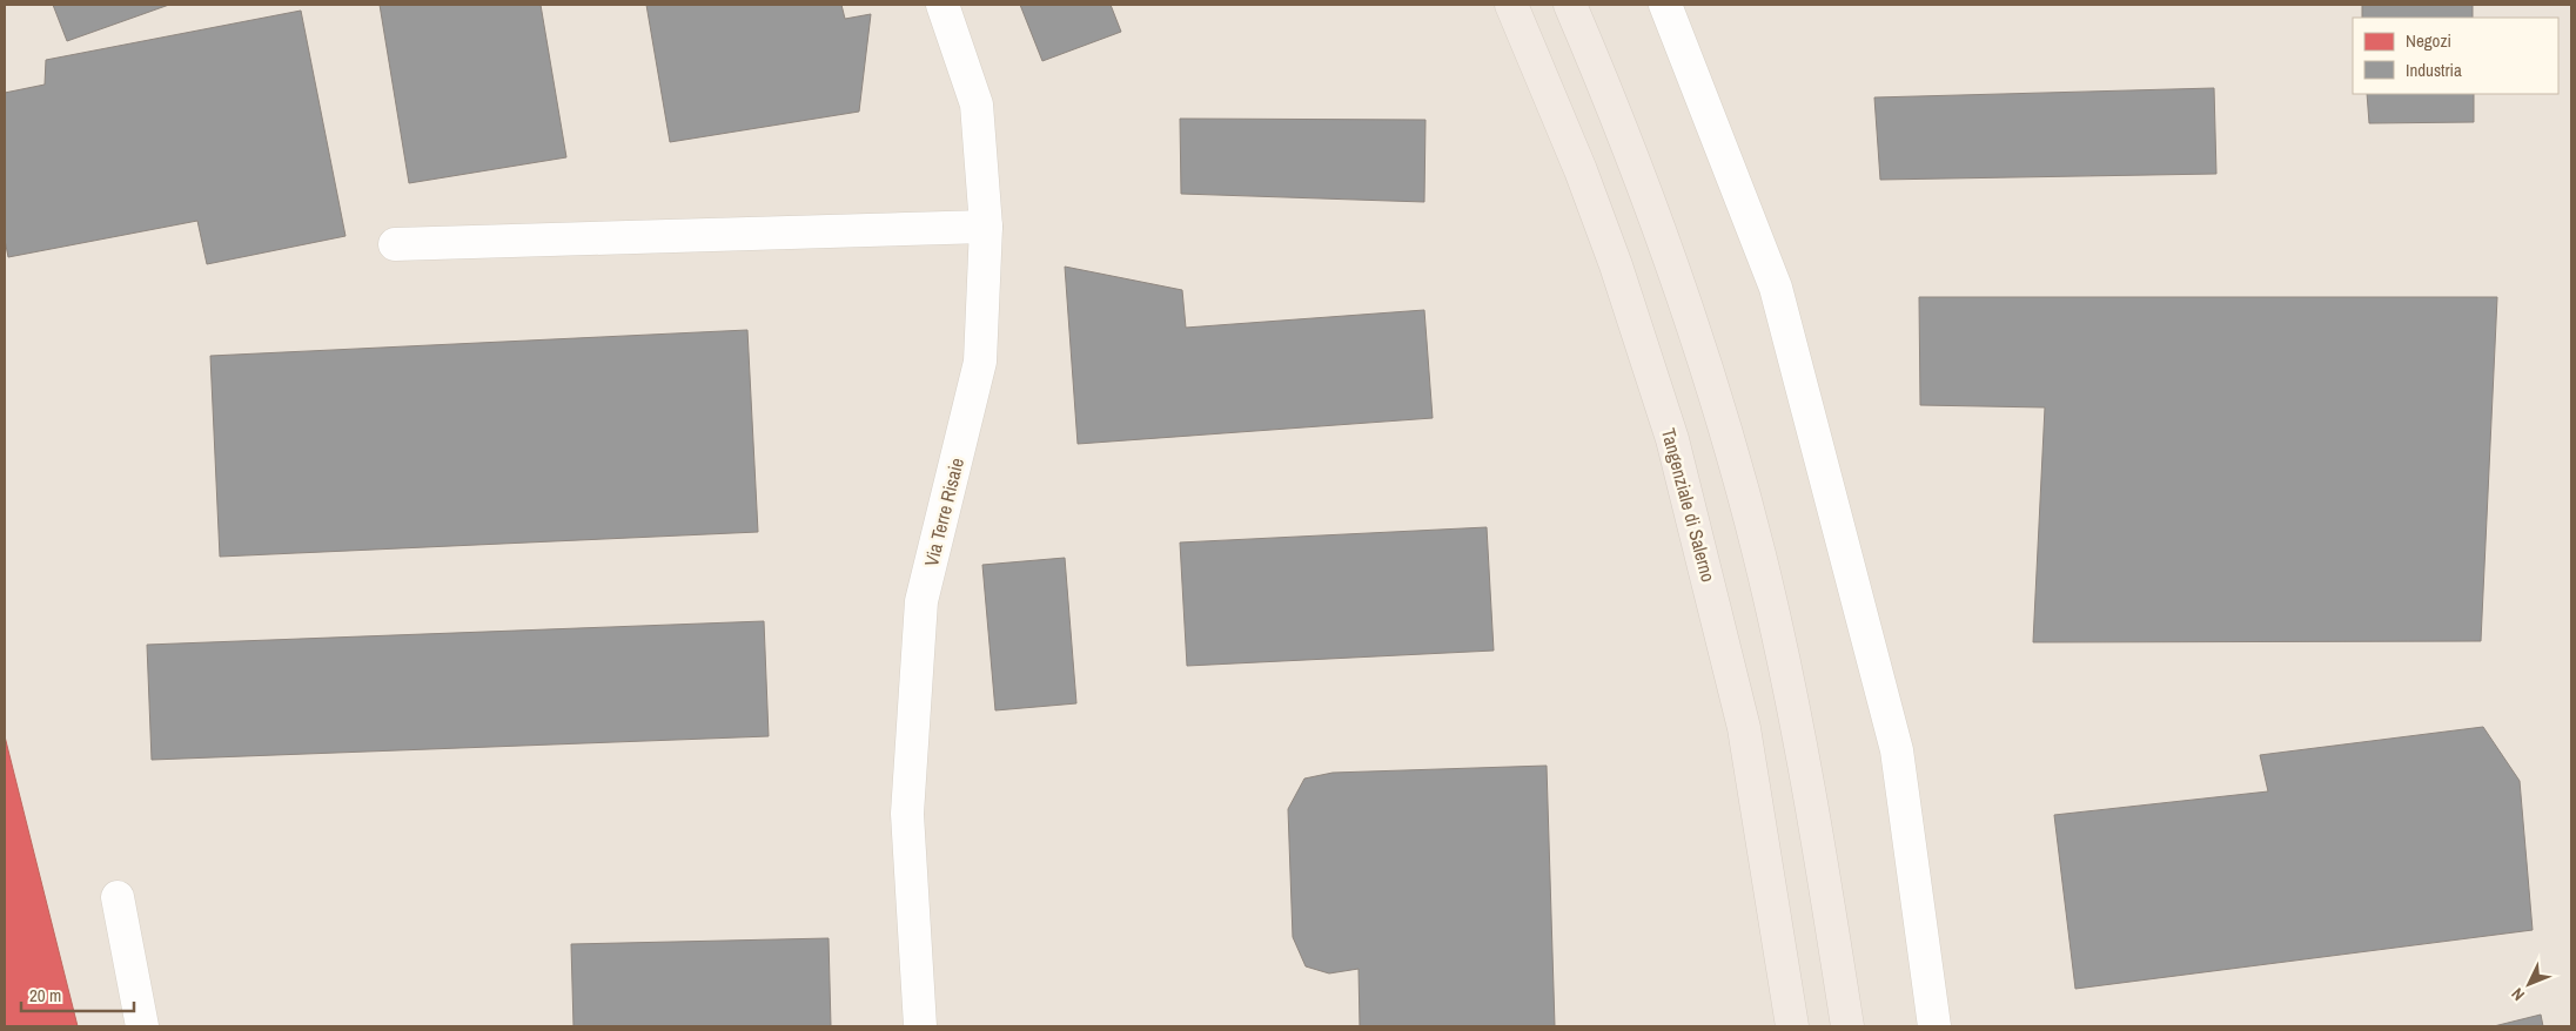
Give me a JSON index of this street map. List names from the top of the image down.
{
  "streets": {
    "highway": ["Tangenziale di Salerno"],
    "street": ["Via Terre Risaie"]
  },
  "legend": ["Negozi", "Industria"],
  "scale_bar": "20 m",
  "north": "bottom left"
}
